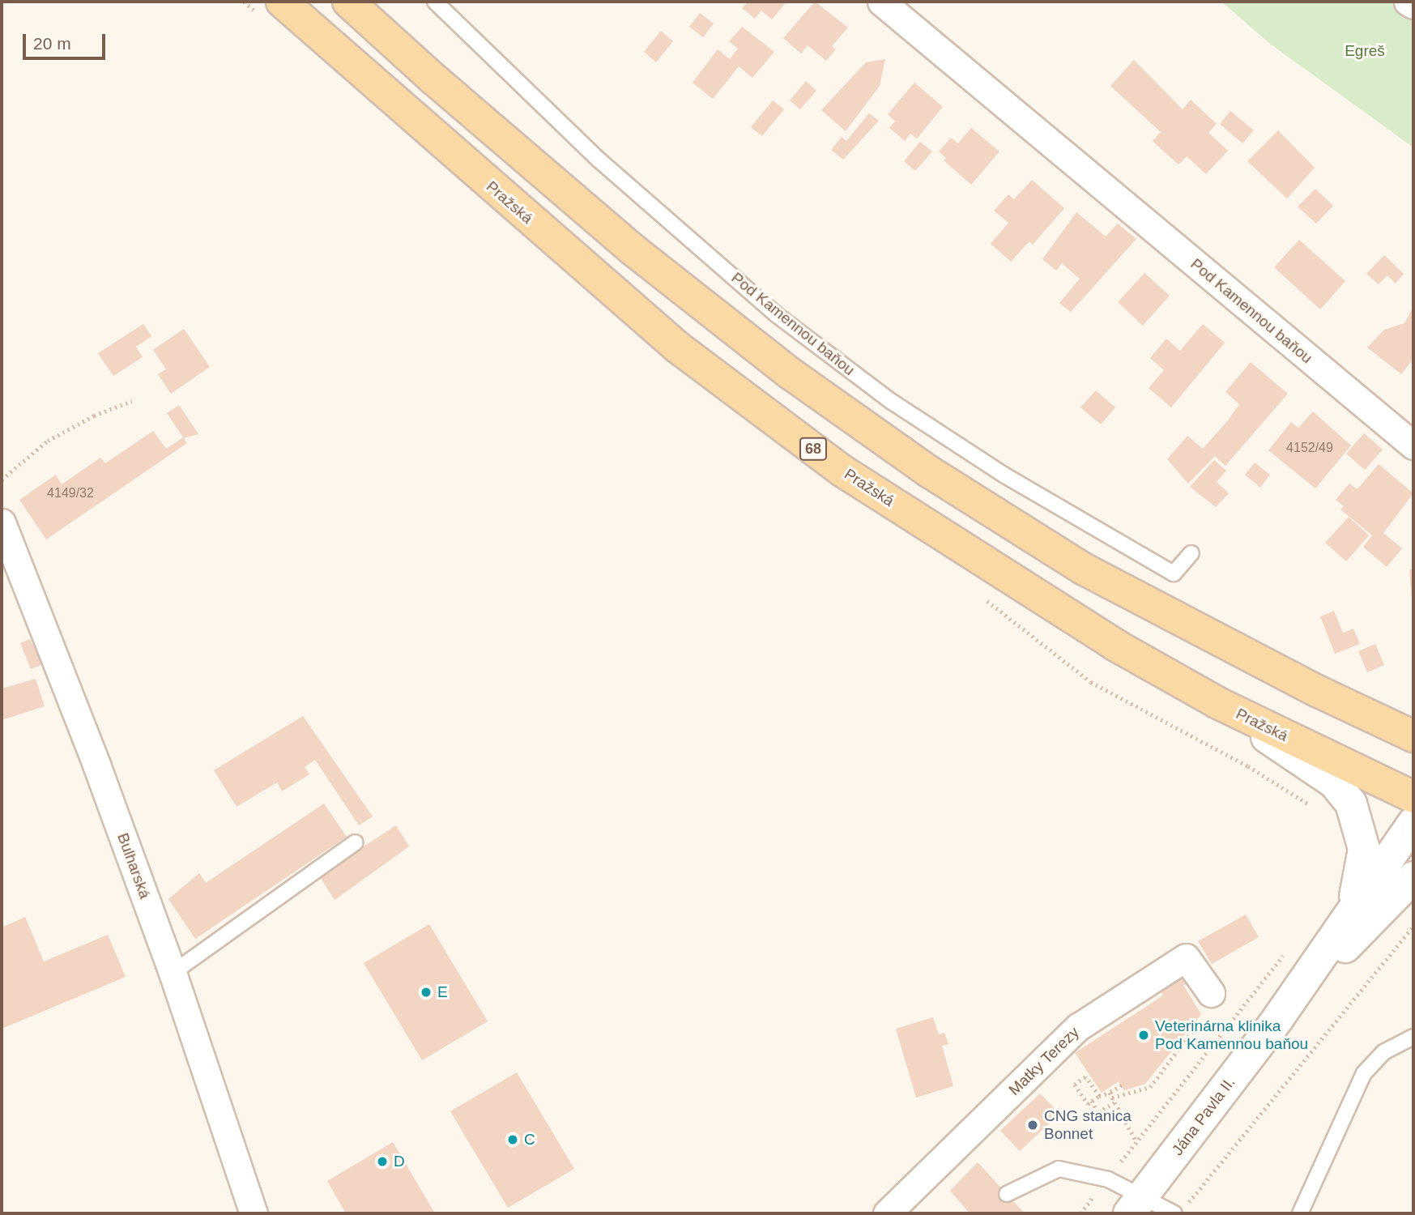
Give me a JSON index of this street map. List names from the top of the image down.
{
  "streets": {
    "main road": ["Pražská", "68"],
    "street": [
      "Pod Kamennou baňou",
      "Bulharská",
      "Matky Terezy",
      "Jána Pavla II."
    ]
  },
  "parks": ["Egreš"],
  "places": [
    "E",
    "Veterinárna klinika Pod Kamennou baňou",
    "CNG stanica Bonnet",
    "C",
    "D"
  ],
  "house_numbers": ["4152/49", "4149/32"],
  "scale_bar": "20 m"
}
